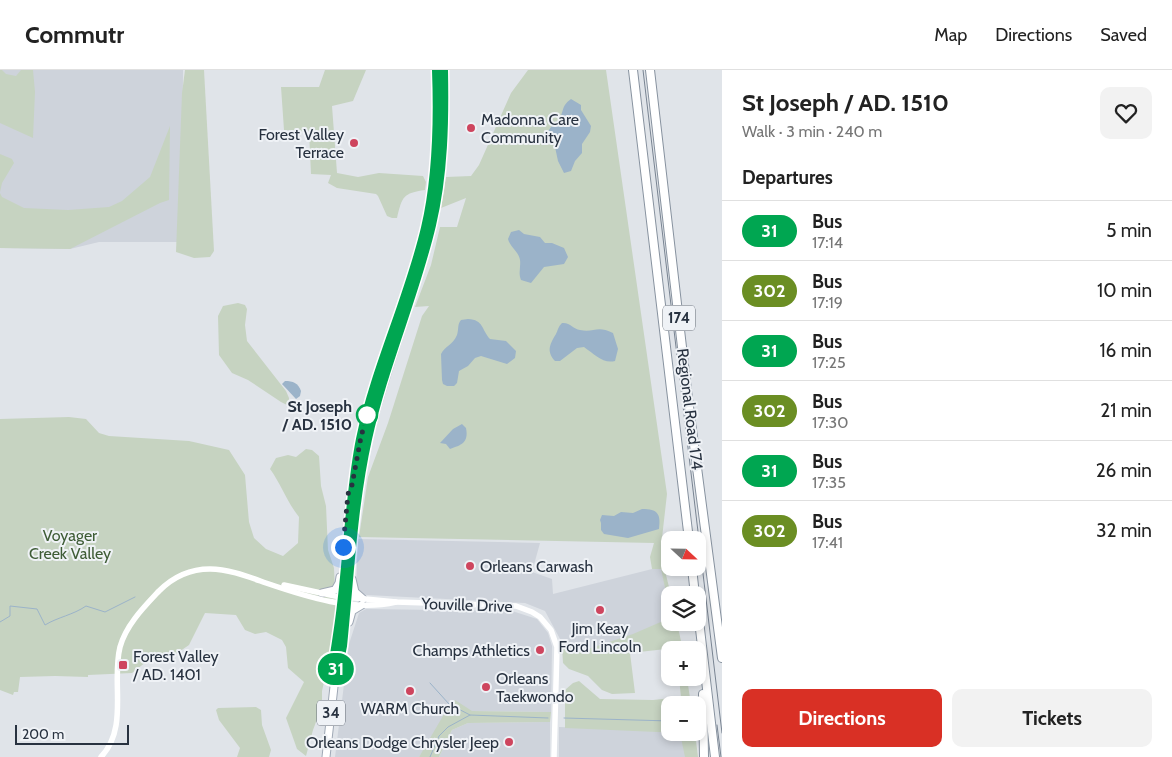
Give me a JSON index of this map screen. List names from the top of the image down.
{
  "streets": {
    "highway": ["174", "Regional Road 174"],
    "main road": ["34"],
    "street": ["Youville Drive"]
  },
  "crossings": [
    ["Youville Drive", "34"]
  ],
  "parks": ["Voyager Creek Valley"],
  "places": {
    "other": [
      "Madonna Care Community",
      "Forest Valley Terrace",
      "St Joseph / AD. 1510",
      "Orleans Carwash",
      "Jim Keay Ford Lincoln",
      "Champs Athletics",
      "Orleans Taekwondo",
      "WARM Church",
      "Orleans Dodge Chrysler Jeep"
    ],
    "transit": ["Forest Valley / AD. 1401"]
  },
  "lines": ["bus line 31"],
  "scale_bar": "200 m",
  "north": "right",
  "page": {
    "header": "Commutr",
    "nav": ["Map", "Directions", "Saved"],
    "on_map": "31",
    "heading": [
      ["St Joseph / AD. 1510", "Walk · 3 min · 240 m"],
      "Departures"
    ],
    "list": [
      {
        "mark": "31",
        "name": "Bus",
        "note": "17:14",
        "value": "5 min"
      },
      {
        "mark": "302",
        "name": "Bus",
        "note": "17:19",
        "value": "10 min"
      },
      {
        "mark": "31",
        "name": "Bus",
        "note": "17:25",
        "value": "16 min"
      },
      {
        "mark": "302",
        "name": "Bus",
        "note": "17:30",
        "value": "21 min"
      },
      {
        "mark": "31",
        "name": "Bus",
        "note": "17:35",
        "value": "26 min"
      },
      {
        "mark": "302",
        "name": "Bus",
        "note": "17:41",
        "value": "32 min"
      }
    ],
    "map_buttons": ["+", "−"],
    "buttons": ["Directions", "Tickets"],
    "scale": "200 m"
  }
}
